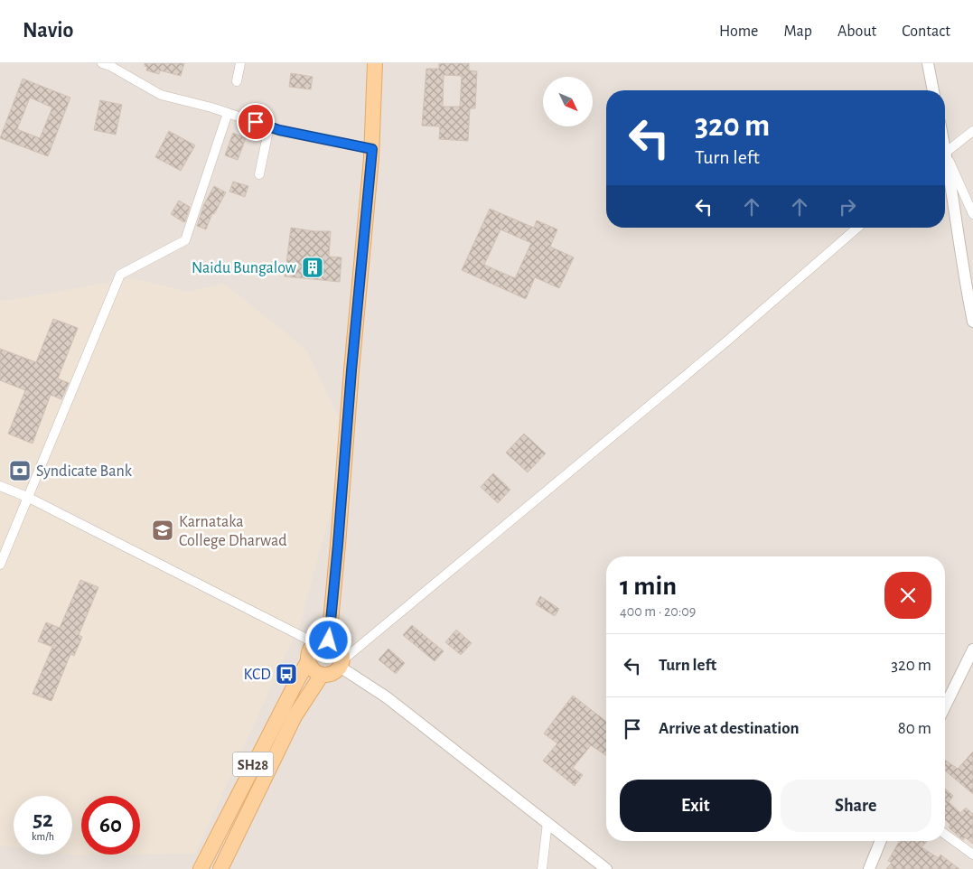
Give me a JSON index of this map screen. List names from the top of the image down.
{
  "streets": {
    "main road": ["SH28"]
  },
  "places": {
    "building": ["Naidu Bungalow"],
    "bank": ["Syndicate Bank"],
    "school or university": ["Karnataka College Dharwad"],
    "bus stop": ["KCD"]
  },
  "north": "bottom right",
  "page": {
    "header": "Navio",
    "nav": [
      "Home",
      "Map",
      "About",
      "Contact"
    ],
    "turn": ["320 m", "Turn left"],
    "heading": ["1 min", "400 m · 20:09"],
    "list": [
      {
        "name": "Turn left",
        "value": "320 m"
      },
      {
        "name": "Arrive at destination",
        "value": "80 m"
      }
    ],
    "buttons": ["Exit", "Share"],
    "speed": "52 km/h",
    "limit": "60"
  }
}
